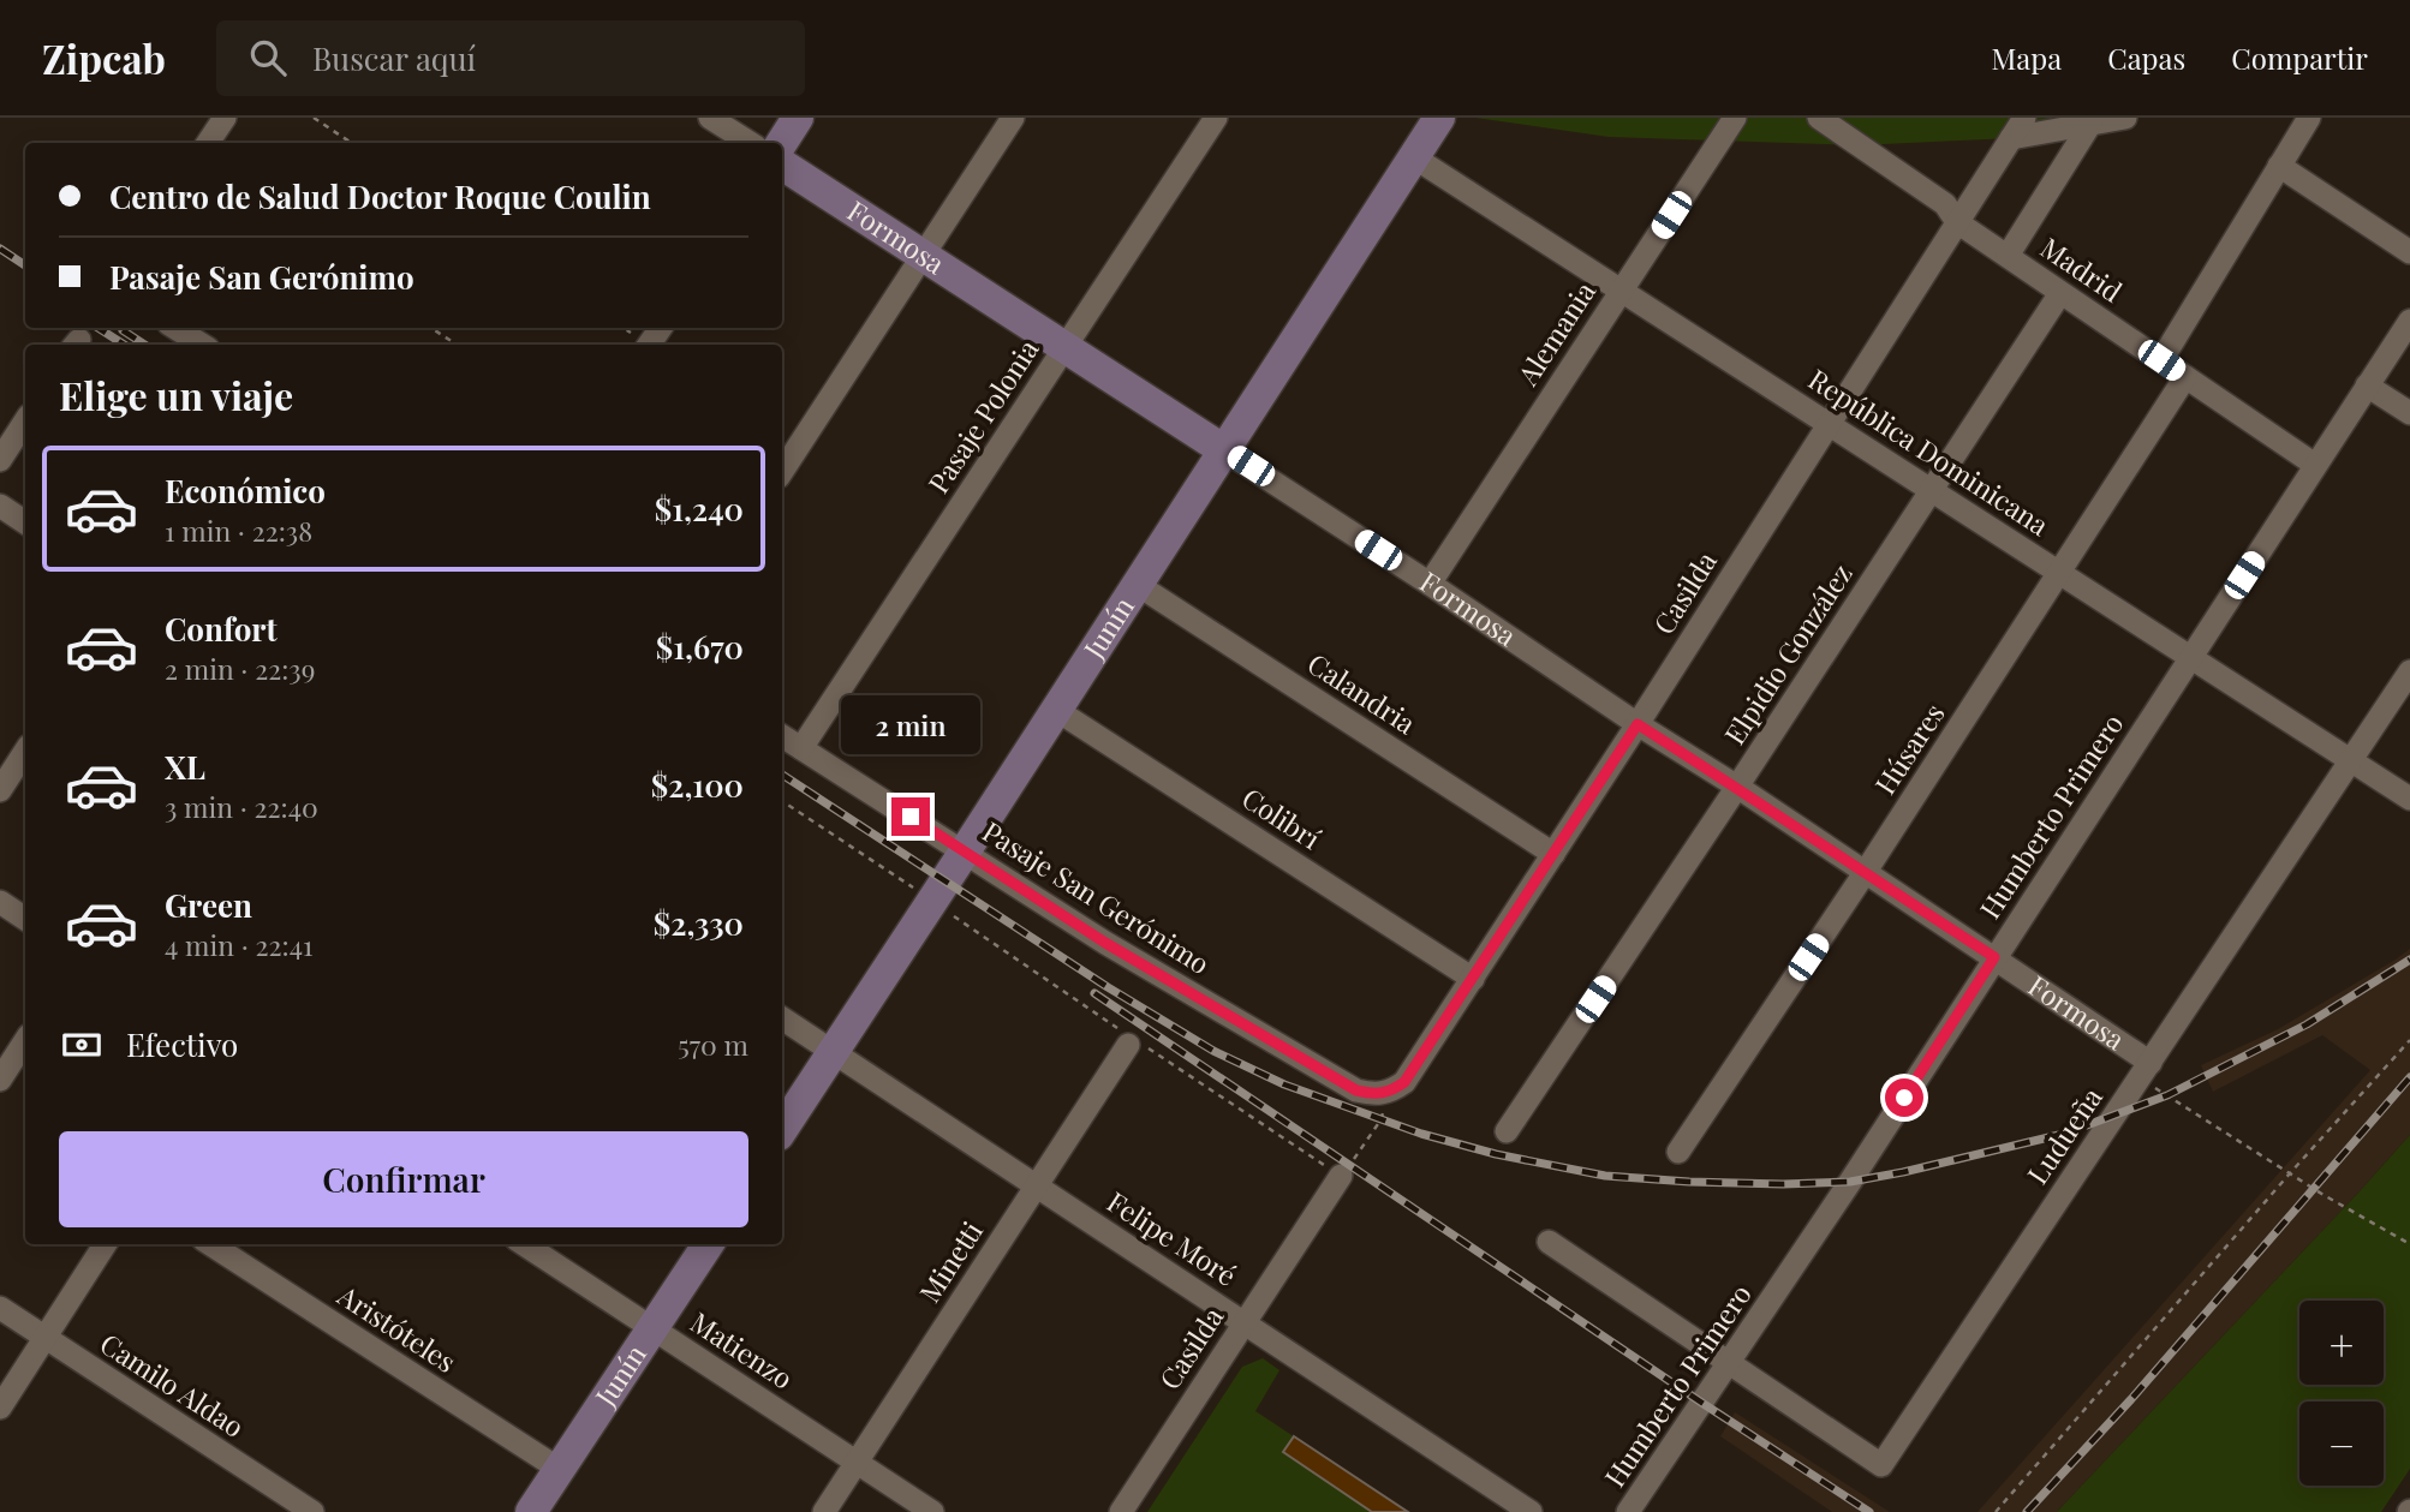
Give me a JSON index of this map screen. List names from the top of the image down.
{
  "streets": {
    "main road": ["Formosa", "Junín"],
    "street": [
      "Madrid",
      "Alemania",
      "Pasaje Polonia",
      "República Dominicana",
      "Casilda",
      "Elpidio González",
      "Calandria",
      "Húsares",
      "Humberto Primero",
      "Colibrí",
      "Pasaje San Gerónimo",
      "Ludueña",
      "Felipe Moré",
      "Minetti",
      "Aristóteles",
      "Matienzo",
      "Camilo Aldao"
    ]
  },
  "crossings": [
    ["Formosa", "Alemania"],
    ["Formosa", "Pasaje Polonia"],
    ["Formosa", "Casilda"],
    ["Formosa", "Junín"],
    ["Formosa", "Elpidio González"],
    ["Formosa", "Húsares"],
    ["Formosa", "Humberto Primero"],
    ["Formosa", "Ludueña"],
    ["Madrid", "Casilda"],
    ["Madrid", "Elpidio González"],
    ["Madrid", "Húsares"],
    ["Madrid", "Humberto Primero"],
    ["Alemania", "República Dominicana"],
    ["Pasaje Polonia", "Pasaje San Gerónimo"],
    ["República Dominicana", "Casilda"],
    ["República Dominicana", "Junín"],
    ["República Dominicana", "Elpidio González"],
    ["República Dominicana", "Húsares"],
    ["República Dominicana", "Humberto Primero"],
    ["República Dominicana", "Ludueña"],
    ["Casilda", "Calandria"],
    ["Casilda", "Colibrí"],
    ["Casilda", "Pasaje San Gerónimo"],
    ["Casilda", "Felipe Moré"],
    ["Junín", "Calandria"],
    ["Junín", "Colibrí"],
    ["Junín", "Pasaje San Gerónimo"],
    ["Junín", "Felipe Moré"],
    ["Junín", "Aristóteles"],
    ["Junín", "Matienzo"],
    ["Humberto Primero", "Ludueña"],
    ["Felipe Moré", "Minetti"],
    ["Minetti", "Matienzo"]
  ],
  "page": {
    "header": "Zipcab",
    "search": "Buscar aquí",
    "nav": ["Mapa", "Capas", "Compartir"],
    "banner": ["Centro de Salud Doctor Roque Coulin", "Pasaje San Gerónimo"],
    "heading": "Elige un viaje",
    "list": [
      {
        "name": "Económico",
        "note": "1 min · 22:38",
        "value": "$1,240"
      },
      {
        "name": "Confort",
        "note": "2 min · 22:39",
        "value": "$1,670"
      },
      {
        "name": "XL",
        "note": "3 min · 22:40",
        "value": "$2,100"
      },
      {
        "name": "Green",
        "note": "4 min · 22:41",
        "value": "$2,330"
      }
    ],
    "bubble": "2 min",
    "pay": ["Efectivo", "570 m"],
    "buttons": "Confirmar",
    "map_buttons": ["+", "−"]
  }
}
